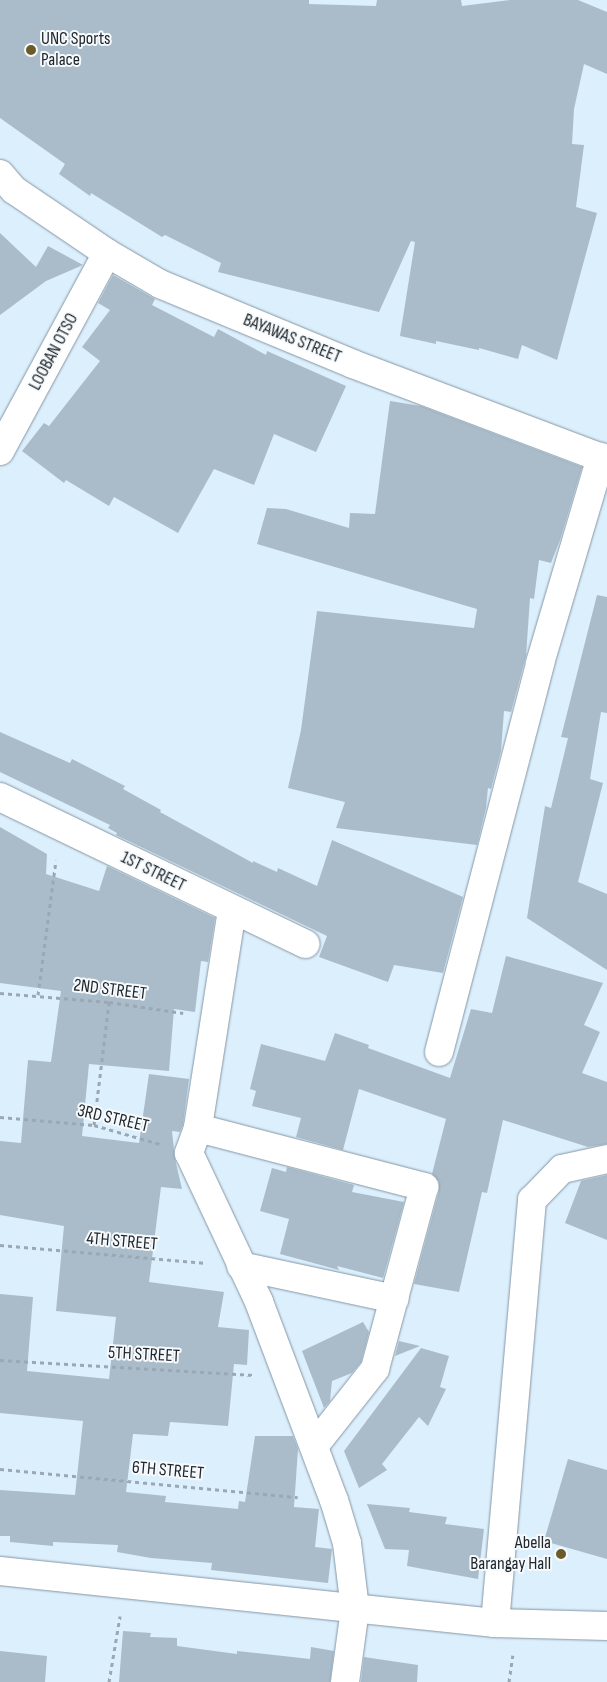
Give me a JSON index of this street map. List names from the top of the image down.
{
  "streets": {
    "street": ["BAYAWAS STREET", "LOOBAN OTSO", "1ST STREET"],
    "path": [
      "2ND STREET",
      "3RD STREET",
      "4TH STREET",
      "5TH STREET",
      "6TH STREET"
    ]
  },
  "crossings": [
    ["BAYAWAS STREET", "LOOBAN OTSO"]
  ],
  "places": ["UNC Sports Palace", "Abella Barangay Hall"]
}
